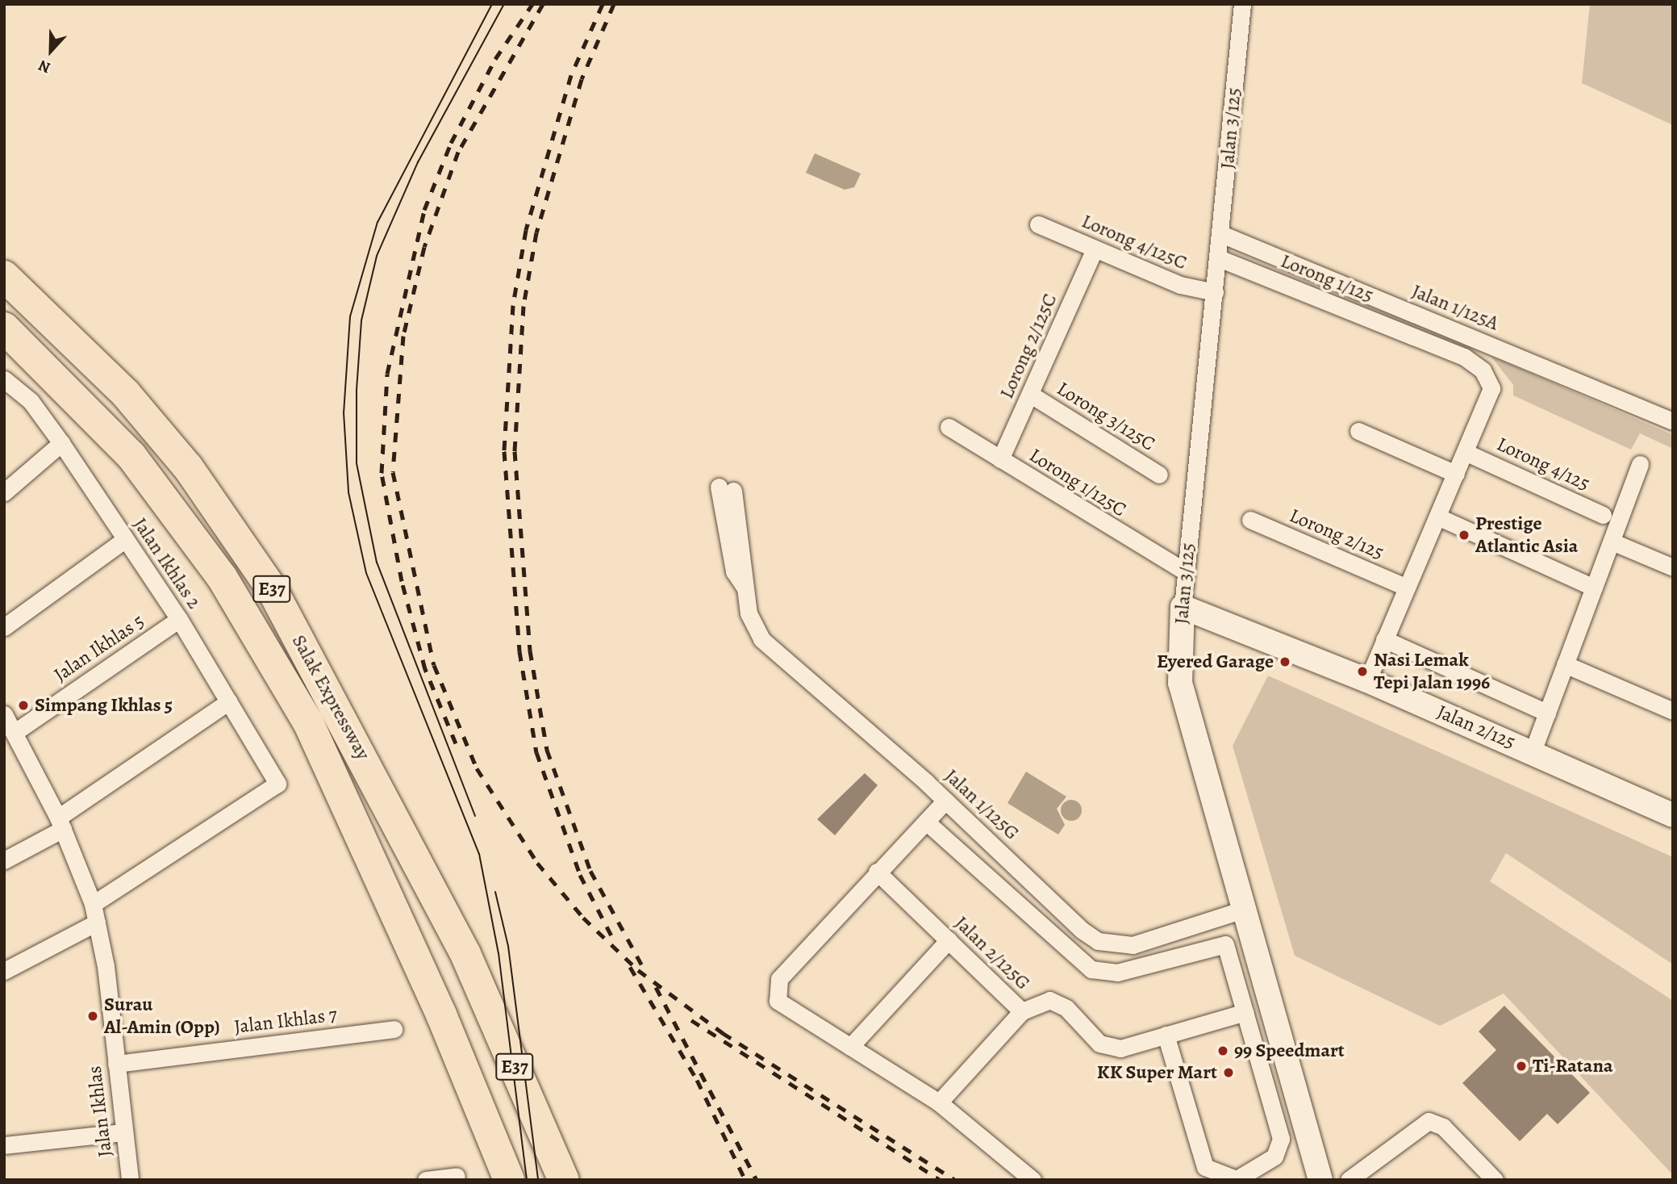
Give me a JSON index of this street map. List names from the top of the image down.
{
  "streets": {
    "highway": ["E37", "Salak Expressway"],
    "street": [
      "Jalan 3/125",
      "Lorong 4/125C",
      "Lorong 1/125",
      "Jalan 1/125A",
      "Lorong 2/125C",
      "Lorong 3/125C",
      "Lorong 4/125",
      "Lorong 1/125C",
      "Lorong 2/125",
      "Jalan Ikhlas 2",
      "Jalan Ikhlas 5",
      "Jalan 2/125",
      "Jalan 1/125G",
      "Jalan 2/125G",
      "Jalan Ikhlas 7",
      "Jalan Ikhlas"
    ]
  },
  "crossings": [
    ["Jalan 3/125", "Lorong 4/125C"],
    ["Jalan 3/125", "Lorong 1/125"],
    ["Jalan 3/125", "Jalan 1/125A"],
    ["Jalan 3/125", "Lorong 1/125C"],
    ["Jalan 3/125", "Jalan 2/125"],
    ["Jalan 3/125", "Jalan 1/125G"],
    ["Lorong 4/125C", "Lorong 2/125C"],
    ["Lorong 1/125", "Lorong 4/125"],
    ["Lorong 2/125C", "Lorong 3/125C"],
    ["Lorong 2/125C", "Lorong 1/125C"],
    ["Jalan Ikhlas 2", "Jalan Ikhlas 5"],
    ["Jalan Ikhlas 2", "Jalan Ikhlas"],
    ["Jalan Ikhlas 5", "Jalan Ikhlas"],
    ["Jalan Ikhlas 7", "Jalan Ikhlas"]
  ],
  "places": [
    "Prestige Atlantic Asia",
    "Eyered Garage",
    "Nasi Lemak Tepi Jalan 1996",
    "Simpang Ikhlas 5",
    "Surau Al-Amin (Opp)",
    "99 Speedmart",
    "Ti-Ratana",
    "KK Super Mart"
  ],
  "north": "bottom"
}
